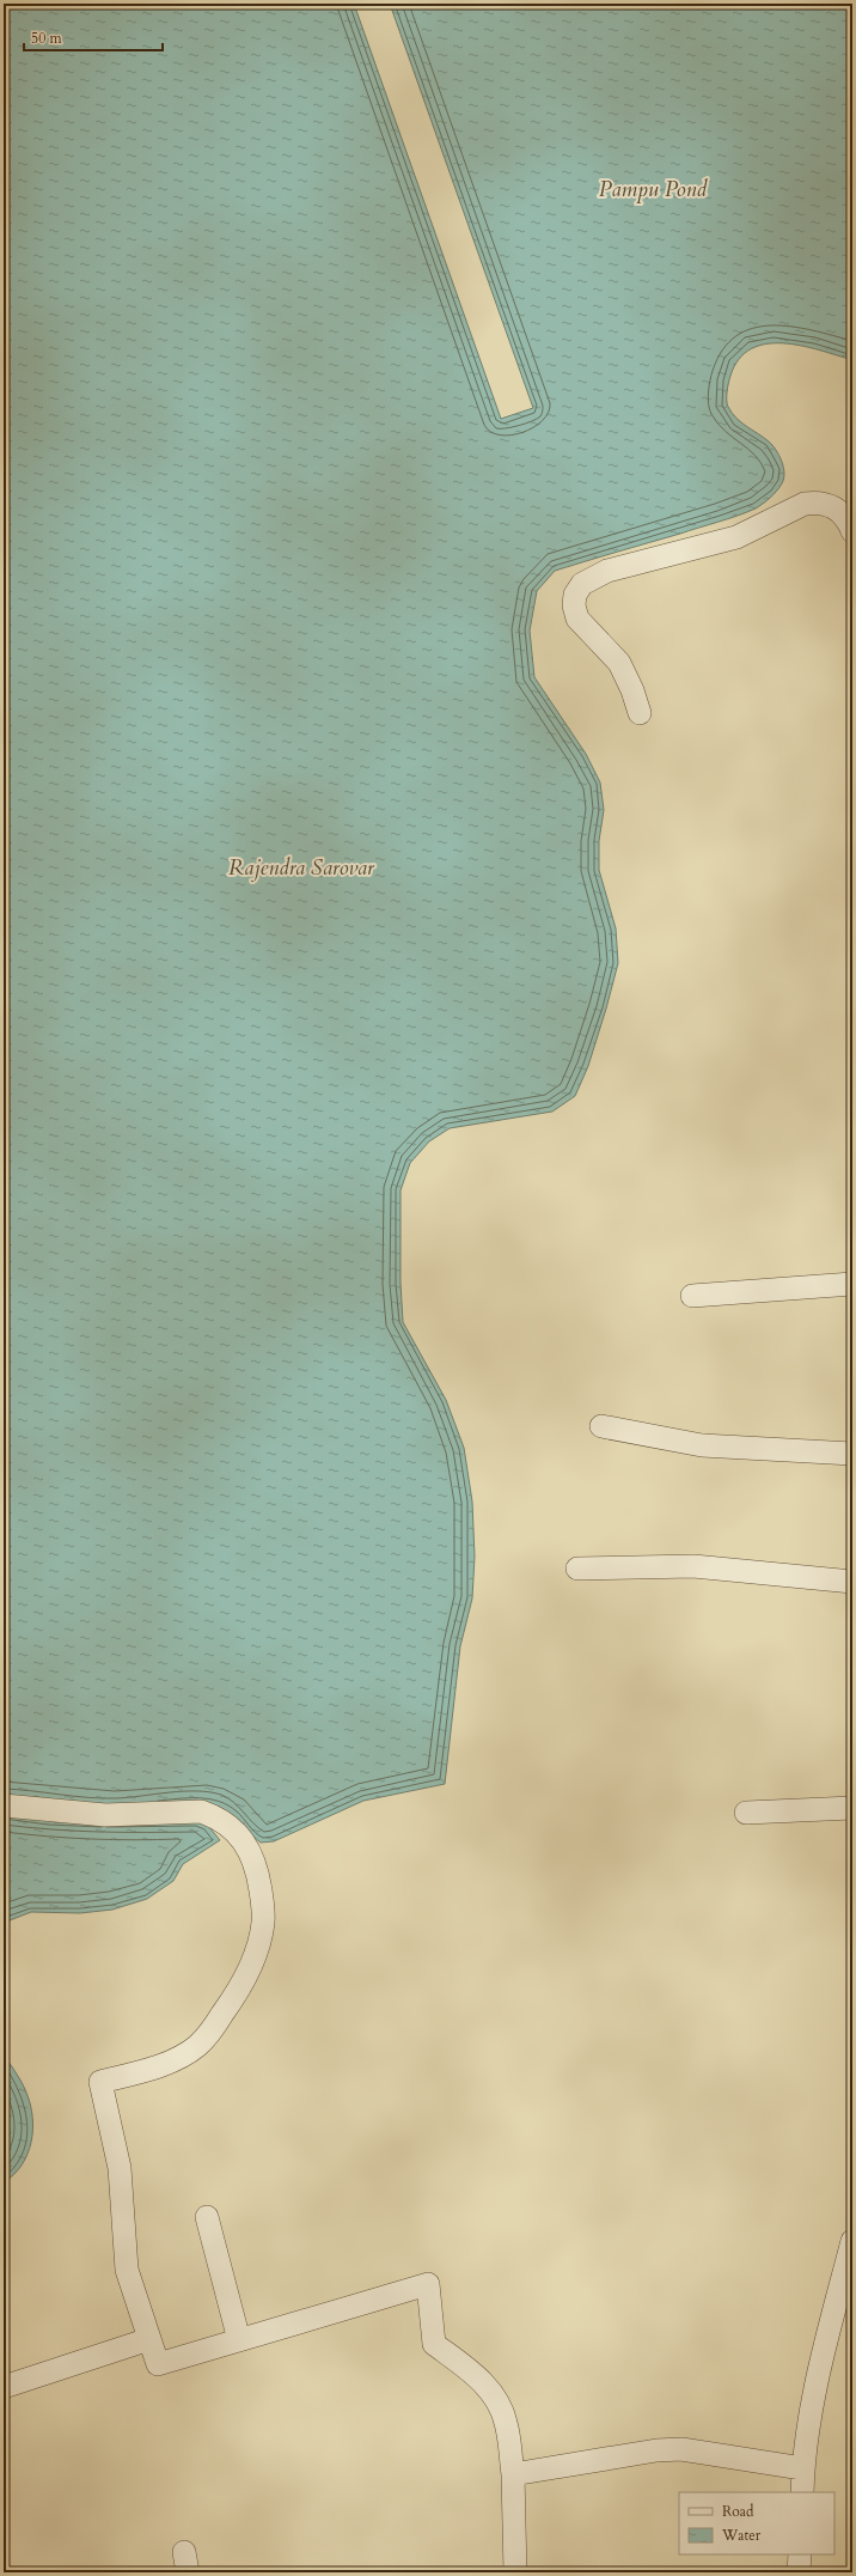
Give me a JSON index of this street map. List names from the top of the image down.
{
  "water": ["Pampu Pond", "Rajendra Sarovar"],
  "legend": ["Road", "Water"],
  "scale_bar": "50 m"
}
